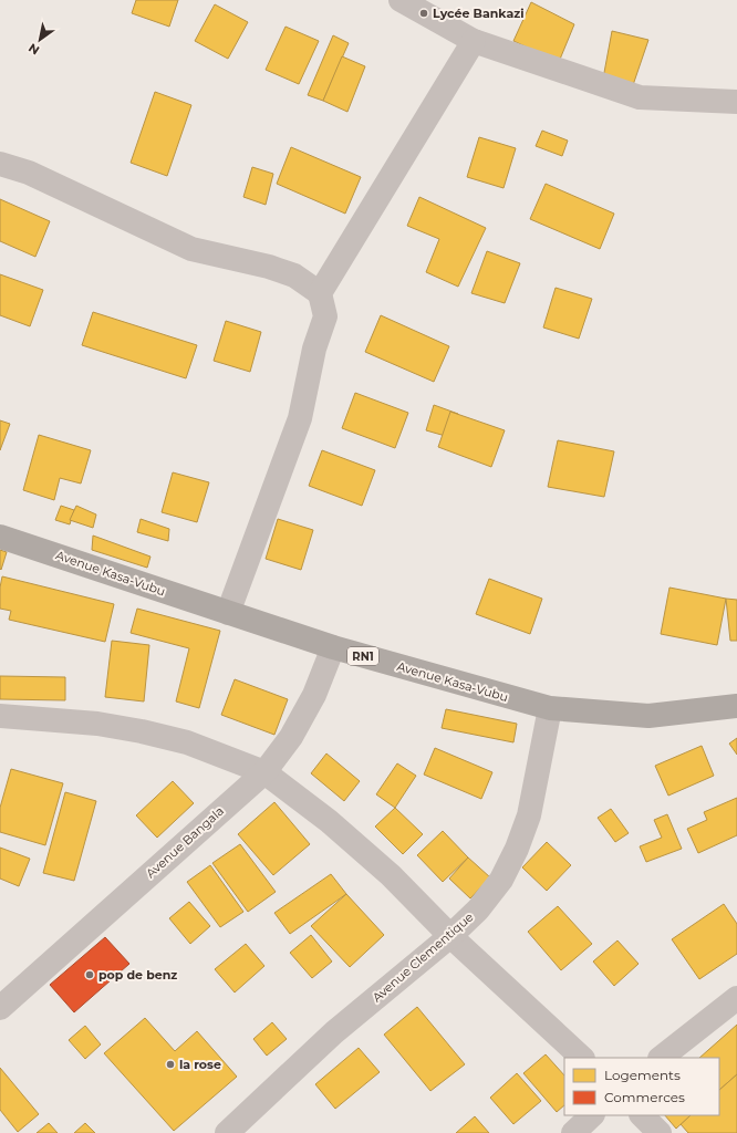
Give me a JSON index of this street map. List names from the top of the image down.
{
  "streets": {
    "highway": ["Avenue Kasa-Vubu", "RN1"],
    "street": ["Avenue Bangala", "Avenue Clementique"]
  },
  "crossings": [
    ["Avenue Kasa-Vubu", "Avenue Bangala"],
    ["Avenue Kasa-Vubu", "Avenue Clementique"]
  ],
  "places": ["Lycée Bankazi", "pop de benz", "la rose"],
  "legend": ["Logements", "Commerces"],
  "north": "bottom left"
}
